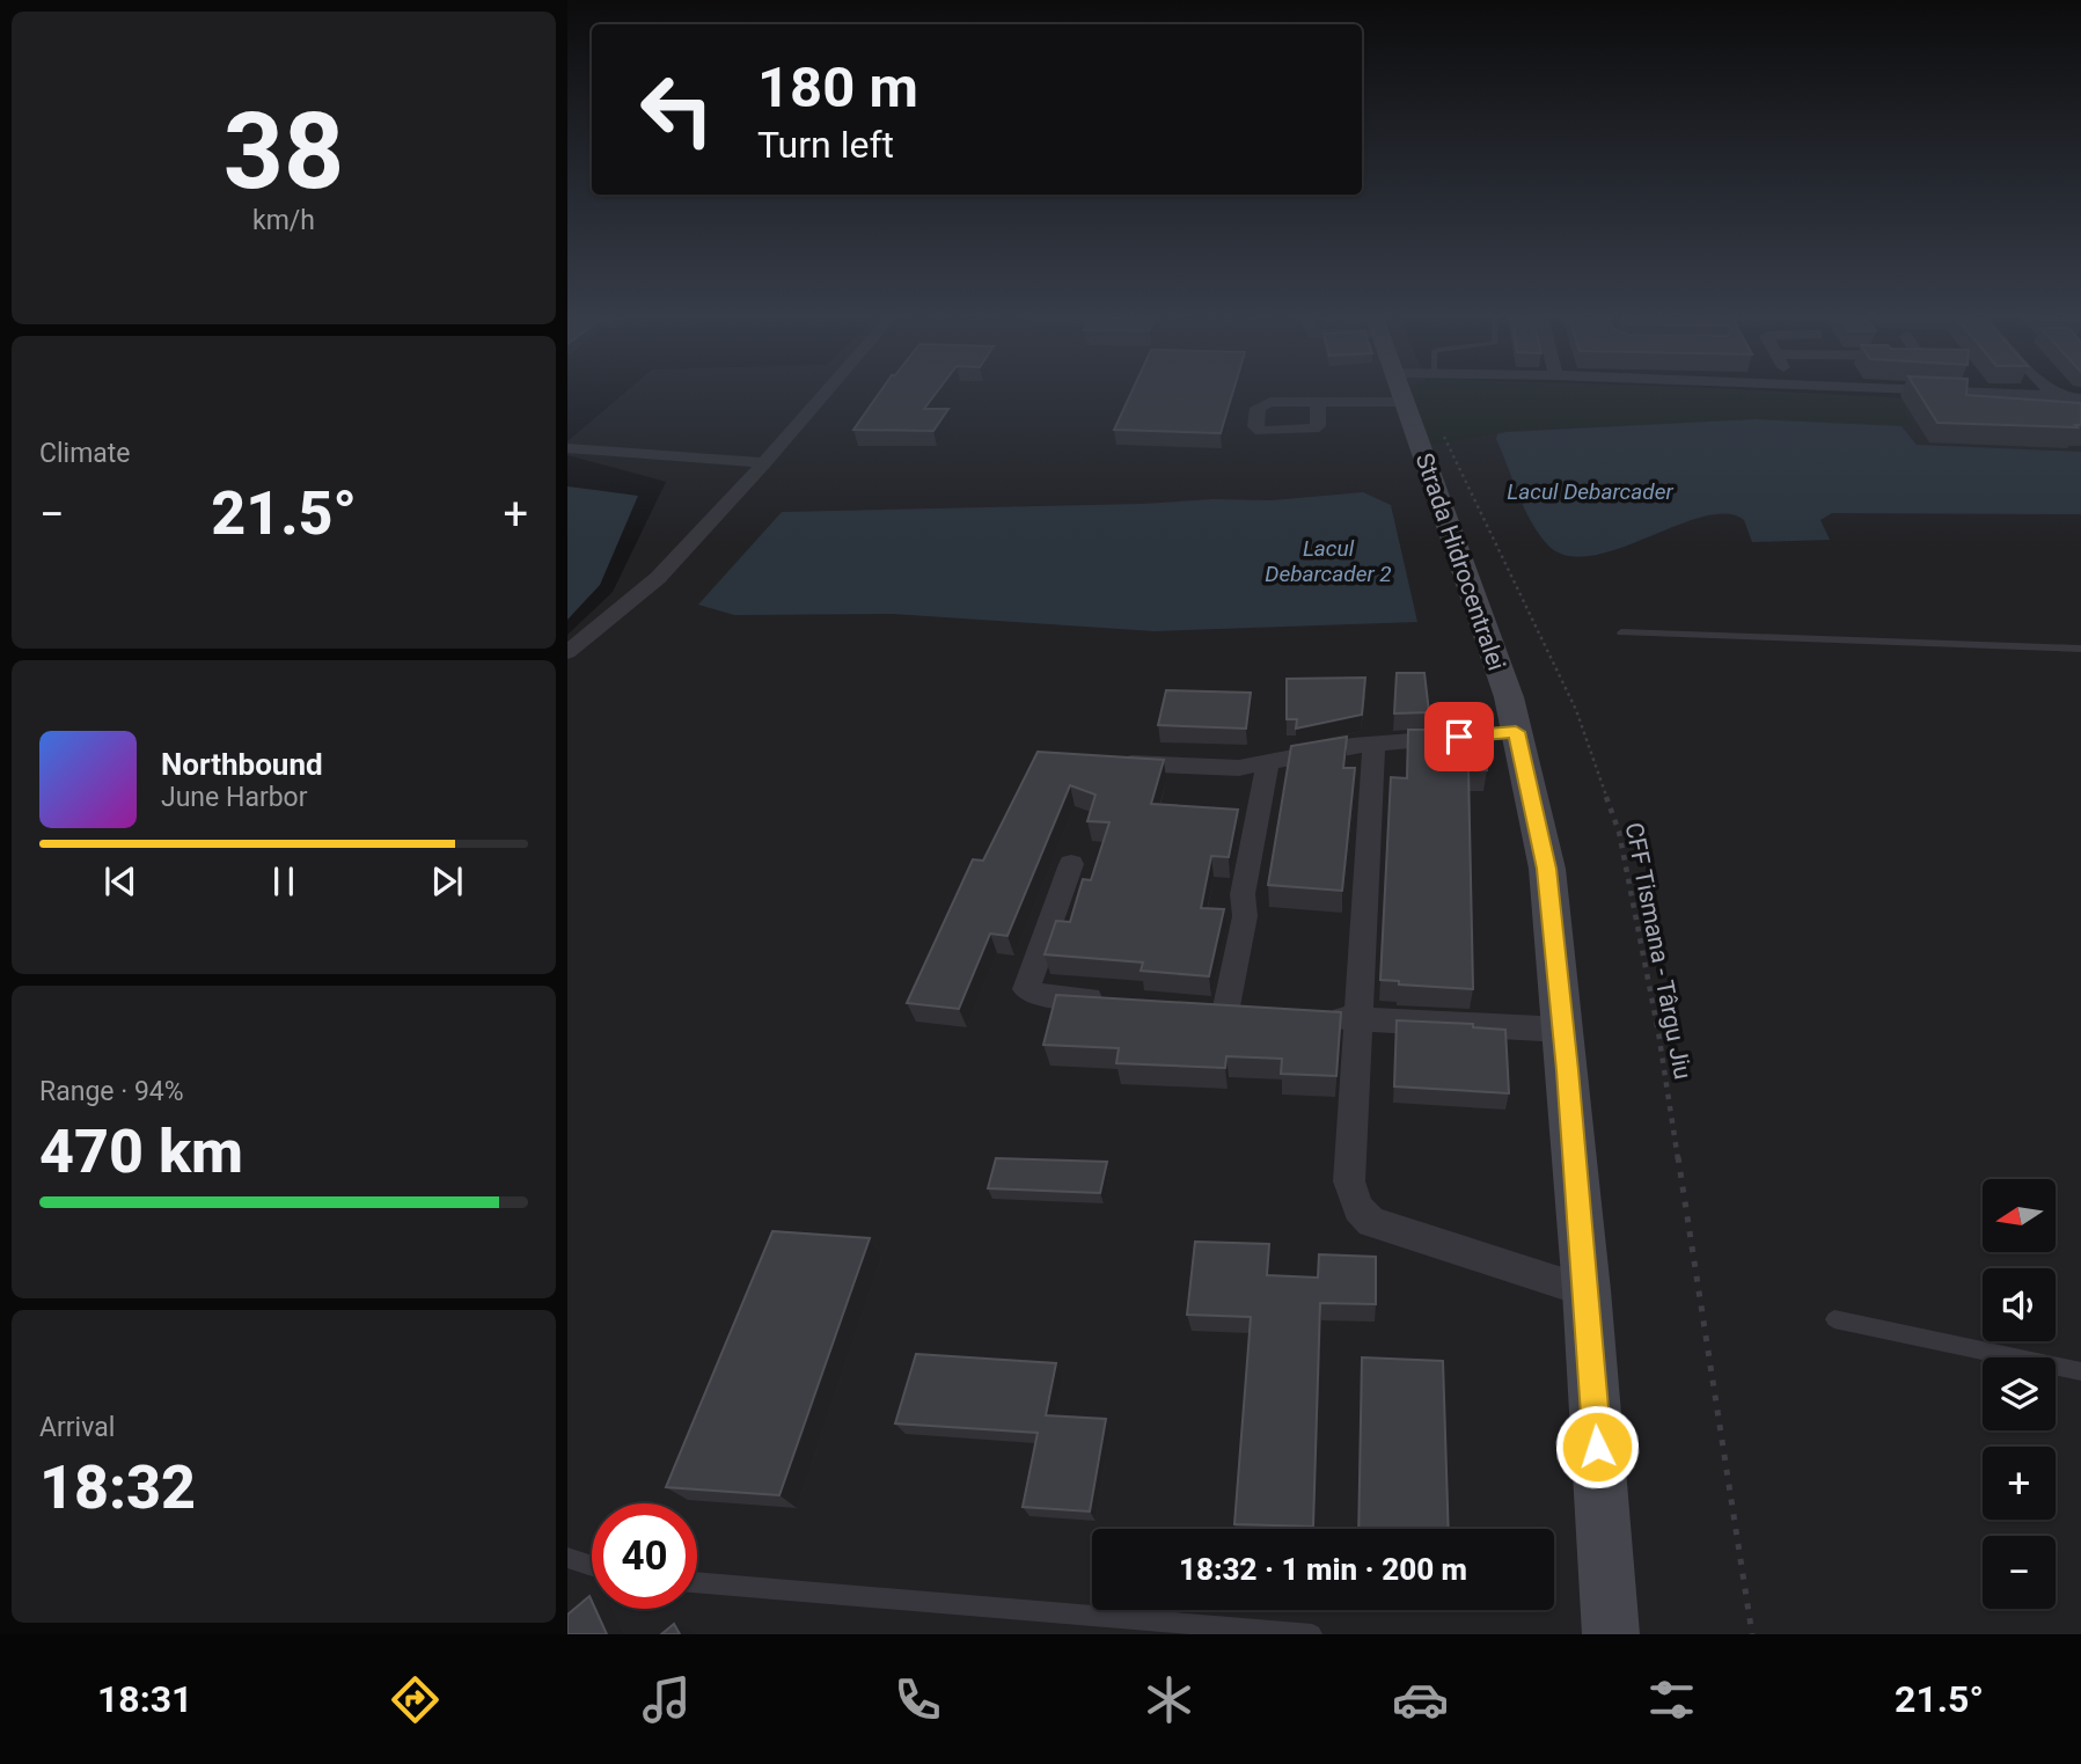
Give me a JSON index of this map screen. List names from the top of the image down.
{
  "streets": {
    "street": ["Strada Hidrocentralei"],
    "path": ["CFF Tismana - Târgu Jiu"]
  },
  "water": ["Lacul Debarcader", "Lacul Debarcader 2"],
  "north": "left",
  "page": {
    "tile": [
      ["38", "km/h"],
      "Climate",
      ["Range · 94%", "470 km"],
      ["Arrival", "18:32"]
    ],
    "turn": ["180 m", "Turn left"],
    "heat": ["−", "21.5°", "+"],
    "song": ["Northbound", "June Harbor"],
    "map_buttons": ["+", "−"],
    "limit": "40",
    "trip": "18:32 · 1 min · 200 m",
    "tabs": ["18:31", "21.5°"]
  }
}
